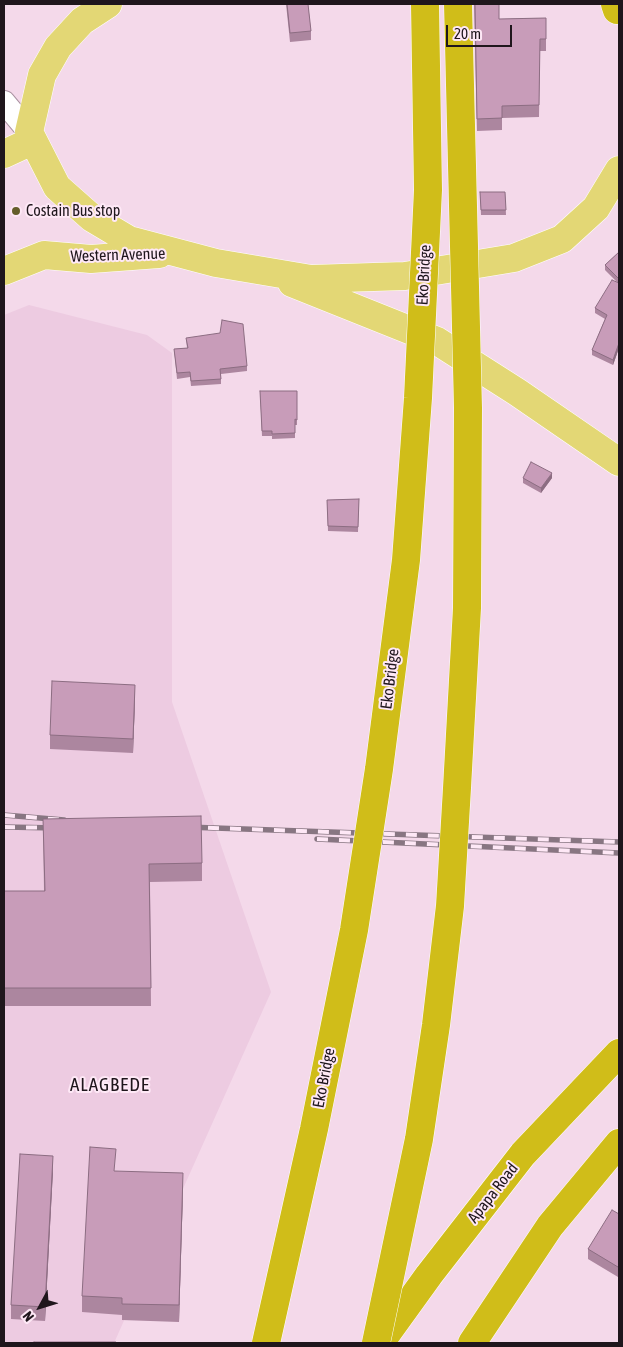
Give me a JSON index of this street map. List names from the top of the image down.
{
  "streets": {
    "highway": ["Eko Bridge", "Apapa Road"],
    "main road": ["Western Avenue"]
  },
  "districts": ["ALAGBEDE"],
  "places": ["Costain Bus stop"],
  "scale_bar": "20 m",
  "north": "bottom left"
}
